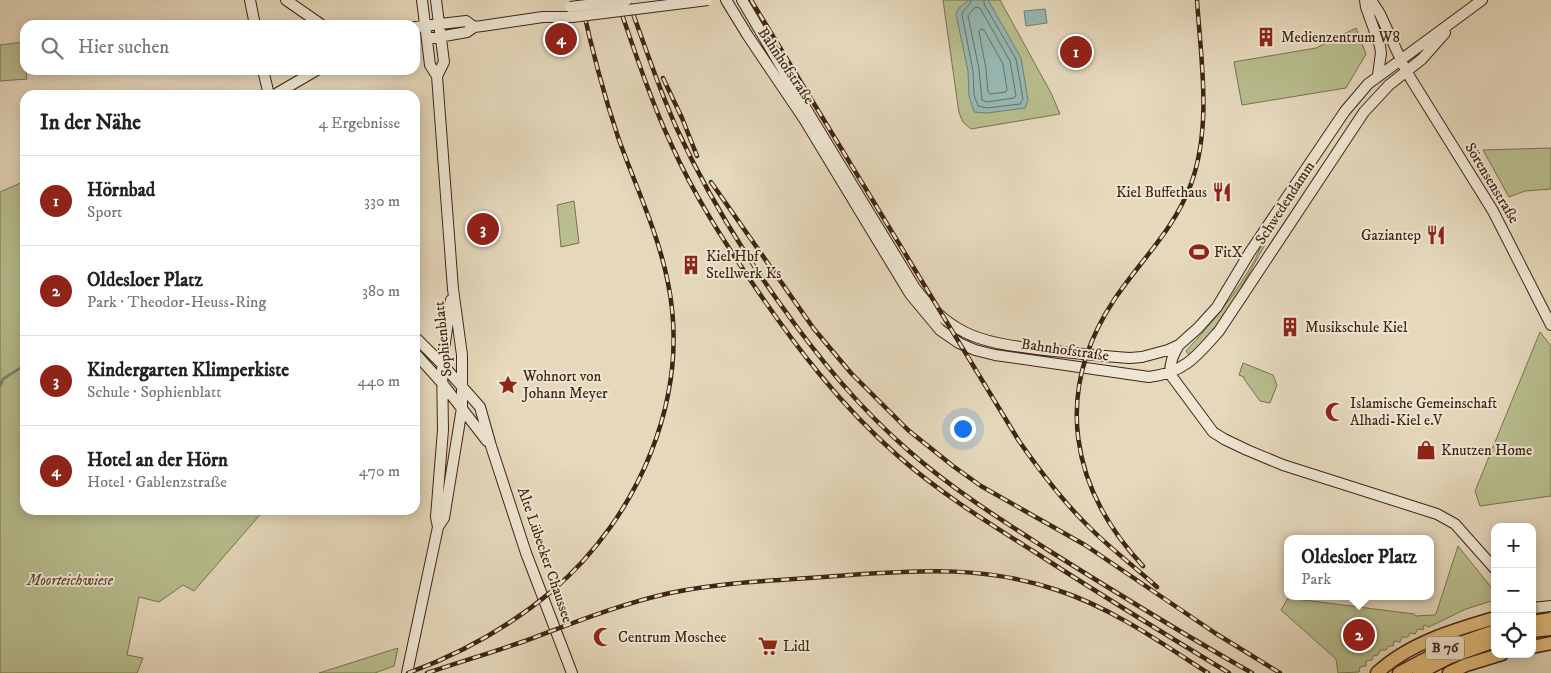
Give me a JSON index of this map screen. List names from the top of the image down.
{
  "streets": {
    "highway": ["B 76"],
    "main road": [
      "Bahnhofstraße",
      "Sörensenstraße",
      "Schwedendamm",
      "Sophienblatt",
      "Alte Lübecker Chaussee"
    ]
  },
  "crossings": [
    ["Bahnhofstraße", "Schwedendamm"],
    ["Sörensenstraße", "Schwedendamm"],
    ["Sophienblatt", "Alte Lübecker Chaussee"]
  ],
  "parks": ["Moorteichwiese"],
  "places": {
    "building": ["Medienzentrum W8", "Kiel Hbf Stellwerk Ks", "Musikschule Kiel"],
    "restaurant": ["Kiel Buffethaus", "Gaziantep"],
    "sports": ["FitX"],
    "place": ["Wohnort von Johann Meyer"],
    "mosque": ["Islamische Gemeinschaft Alhadi-Kiel e.V", "Centrum Moschee"],
    "shop": ["Knutzen Home"],
    "supermarket": ["Lidl"]
  },
  "page": {
    "search": "Hier suchen",
    "pins": [
      "4",
      "1",
      "3",
      "2"
    ],
    "heading": ["In der Nähe", "4 Ergebnisse"],
    "list": [
      {
        "mark": "1",
        "name": "Hörnbad",
        "note": "Sport",
        "value": "330 m"
      },
      {
        "mark": "2",
        "name": "Oldesloer Platz",
        "note": "Park · Theodor-Heuss-Ring",
        "value": "380 m"
      },
      {
        "mark": "3",
        "name": "Kindergarten Klimperkiste",
        "note": "Schule · Sophienblatt",
        "value": "440 m"
      },
      {
        "mark": "4",
        "name": "Hotel an der Hörn",
        "note": "Hotel · Gablenzstraße",
        "value": "470 m"
      }
    ],
    "map_buttons": ["+", "−"],
    "popup": ["Oldesloer Platz", "Park"]
  }
}
